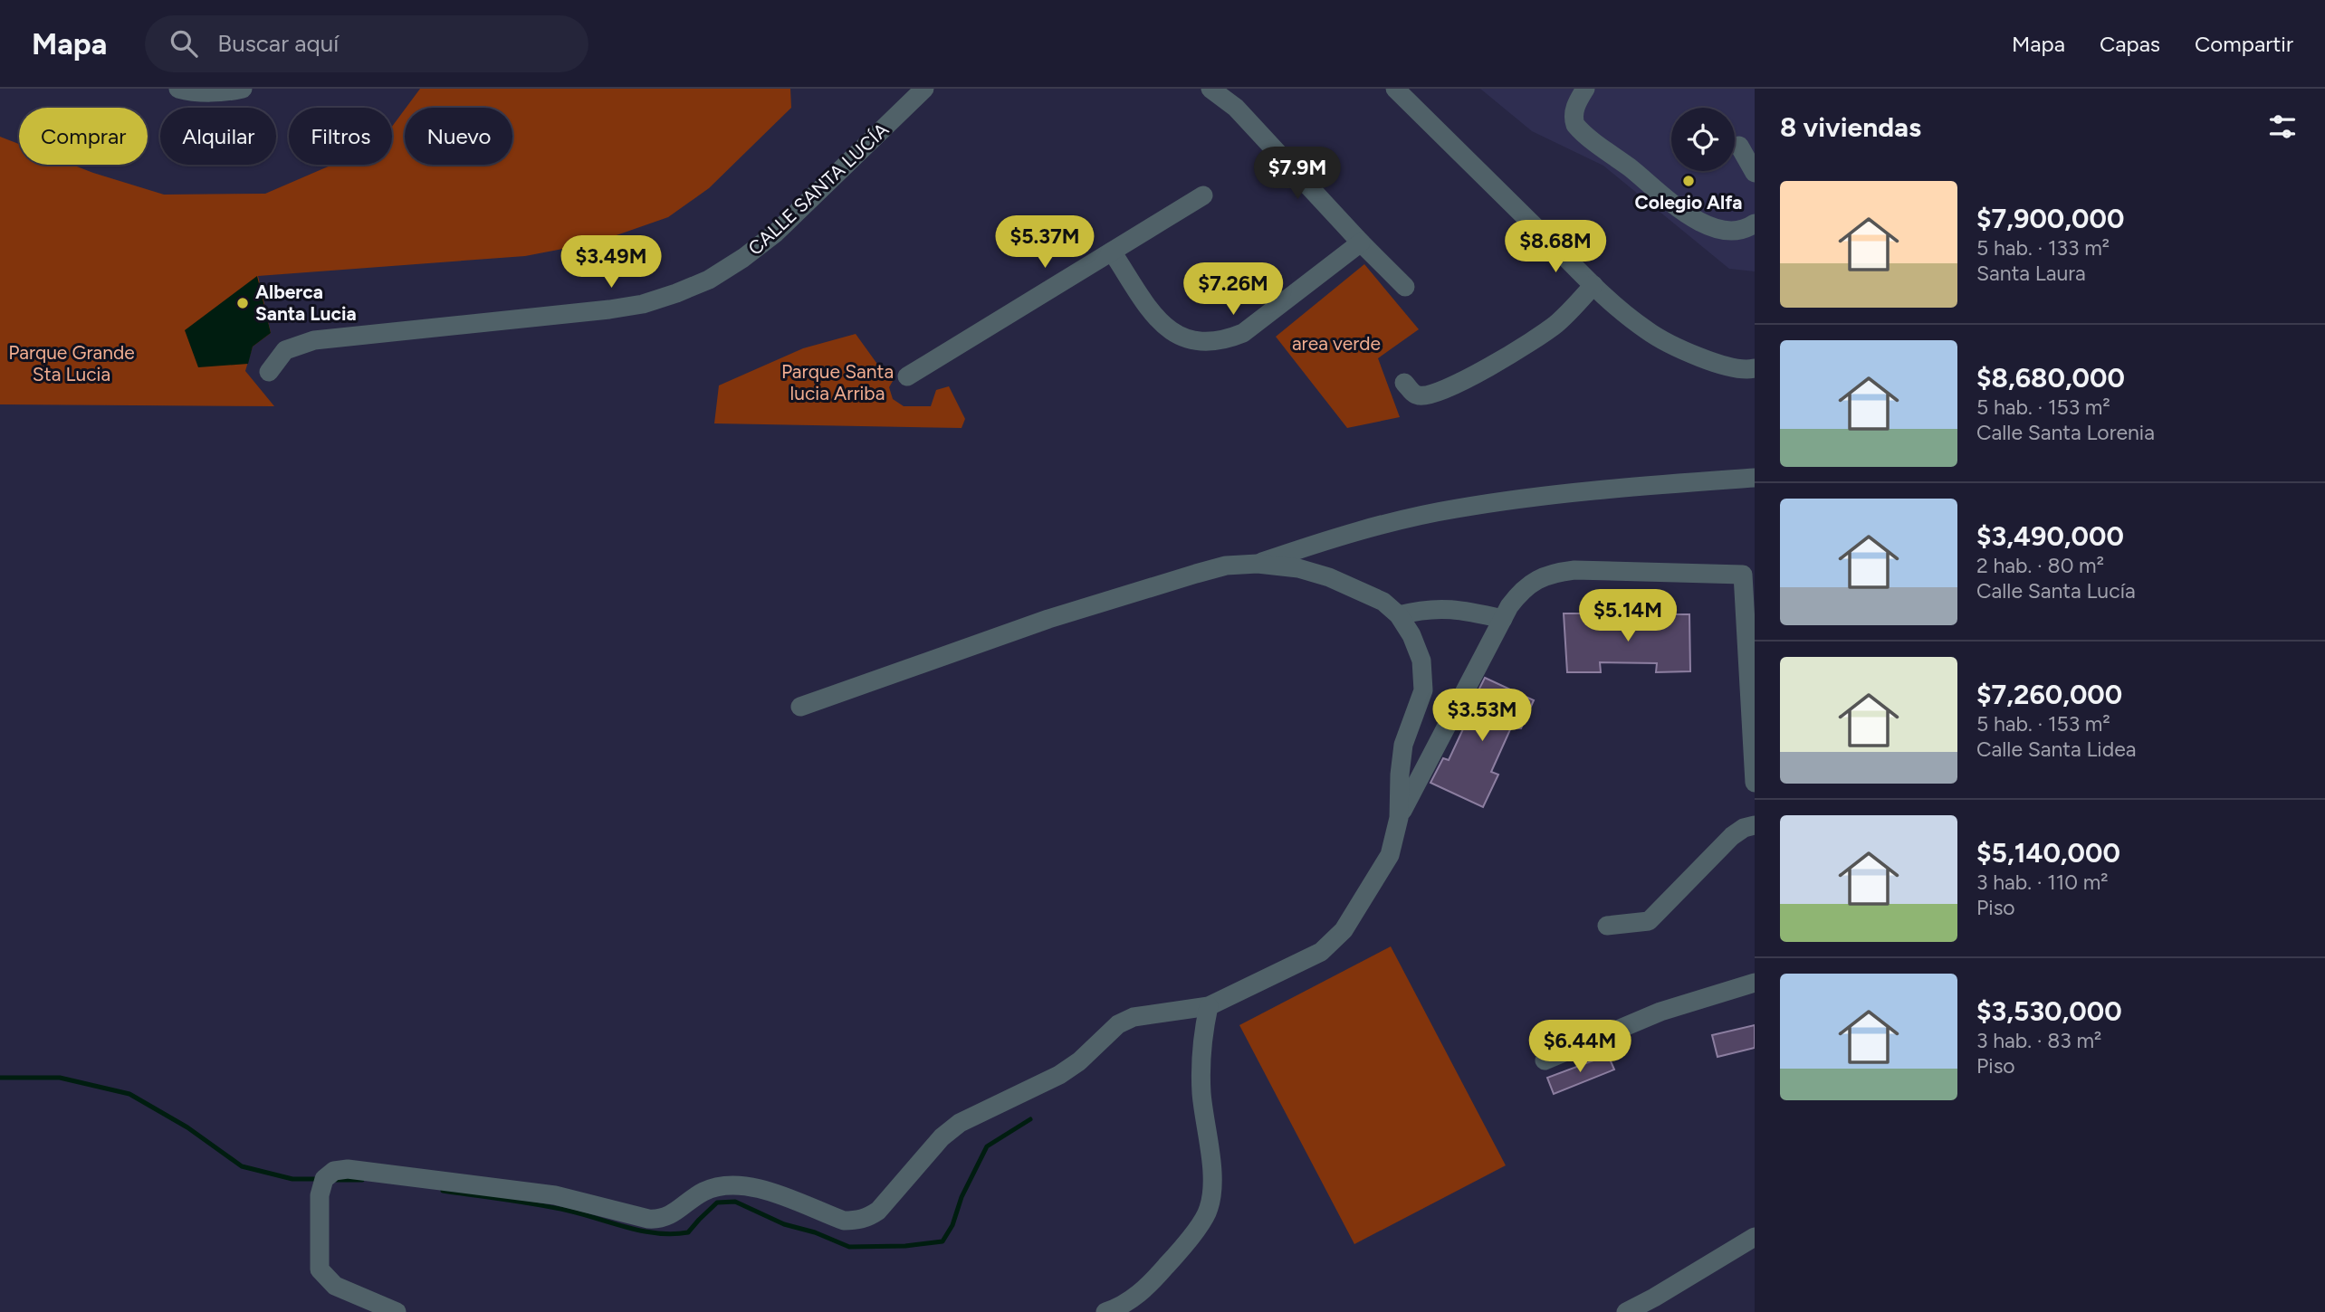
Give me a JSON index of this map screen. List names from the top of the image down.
{
  "streets": {
    "street": ["CALLE SANTA LUCÍA"]
  },
  "parks": ["area verde", "Parque Grande Sta Lucia", "Parque Santa lucia Arriba"],
  "places": ["Colegio Alfa", "Alberca Santa Lucia"],
  "page": {
    "header": "Mapa",
    "search": "Buscar aquí",
    "nav": ["Mapa", "Capas", "Compartir"],
    "heading": "8 viviendas",
    "chip": [
      "Comprar",
      "Alquilar",
      "Filtros",
      "Nuevo"
    ],
    "price": [
      "$7.9M",
      "$5.37M",
      "$8.68M",
      "$3.49M",
      "$7.26M",
      "$5.14M",
      "$3.53M",
      "$6.44M"
    ],
    "list": [
      {
        "name": "$7,900,000",
        "note": "5 hab. · 133 m² · Santa Laura"
      },
      {
        "name": "$8,680,000",
        "note": "5 hab. · 153 m² · Calle Santa Lorenia"
      },
      {
        "name": "$3,490,000",
        "note": "2 hab. · 80 m² · Calle Santa Lucía"
      },
      {
        "name": "$7,260,000",
        "note": "5 hab. · 153 m² · Calle Santa Lidea"
      },
      {
        "name": "$5,140,000",
        "note": "3 hab. · 110 m² · Piso"
      },
      {
        "name": "$3,530,000",
        "note": "3 hab. · 83 m² · Piso"
      }
    ]
  }
}
